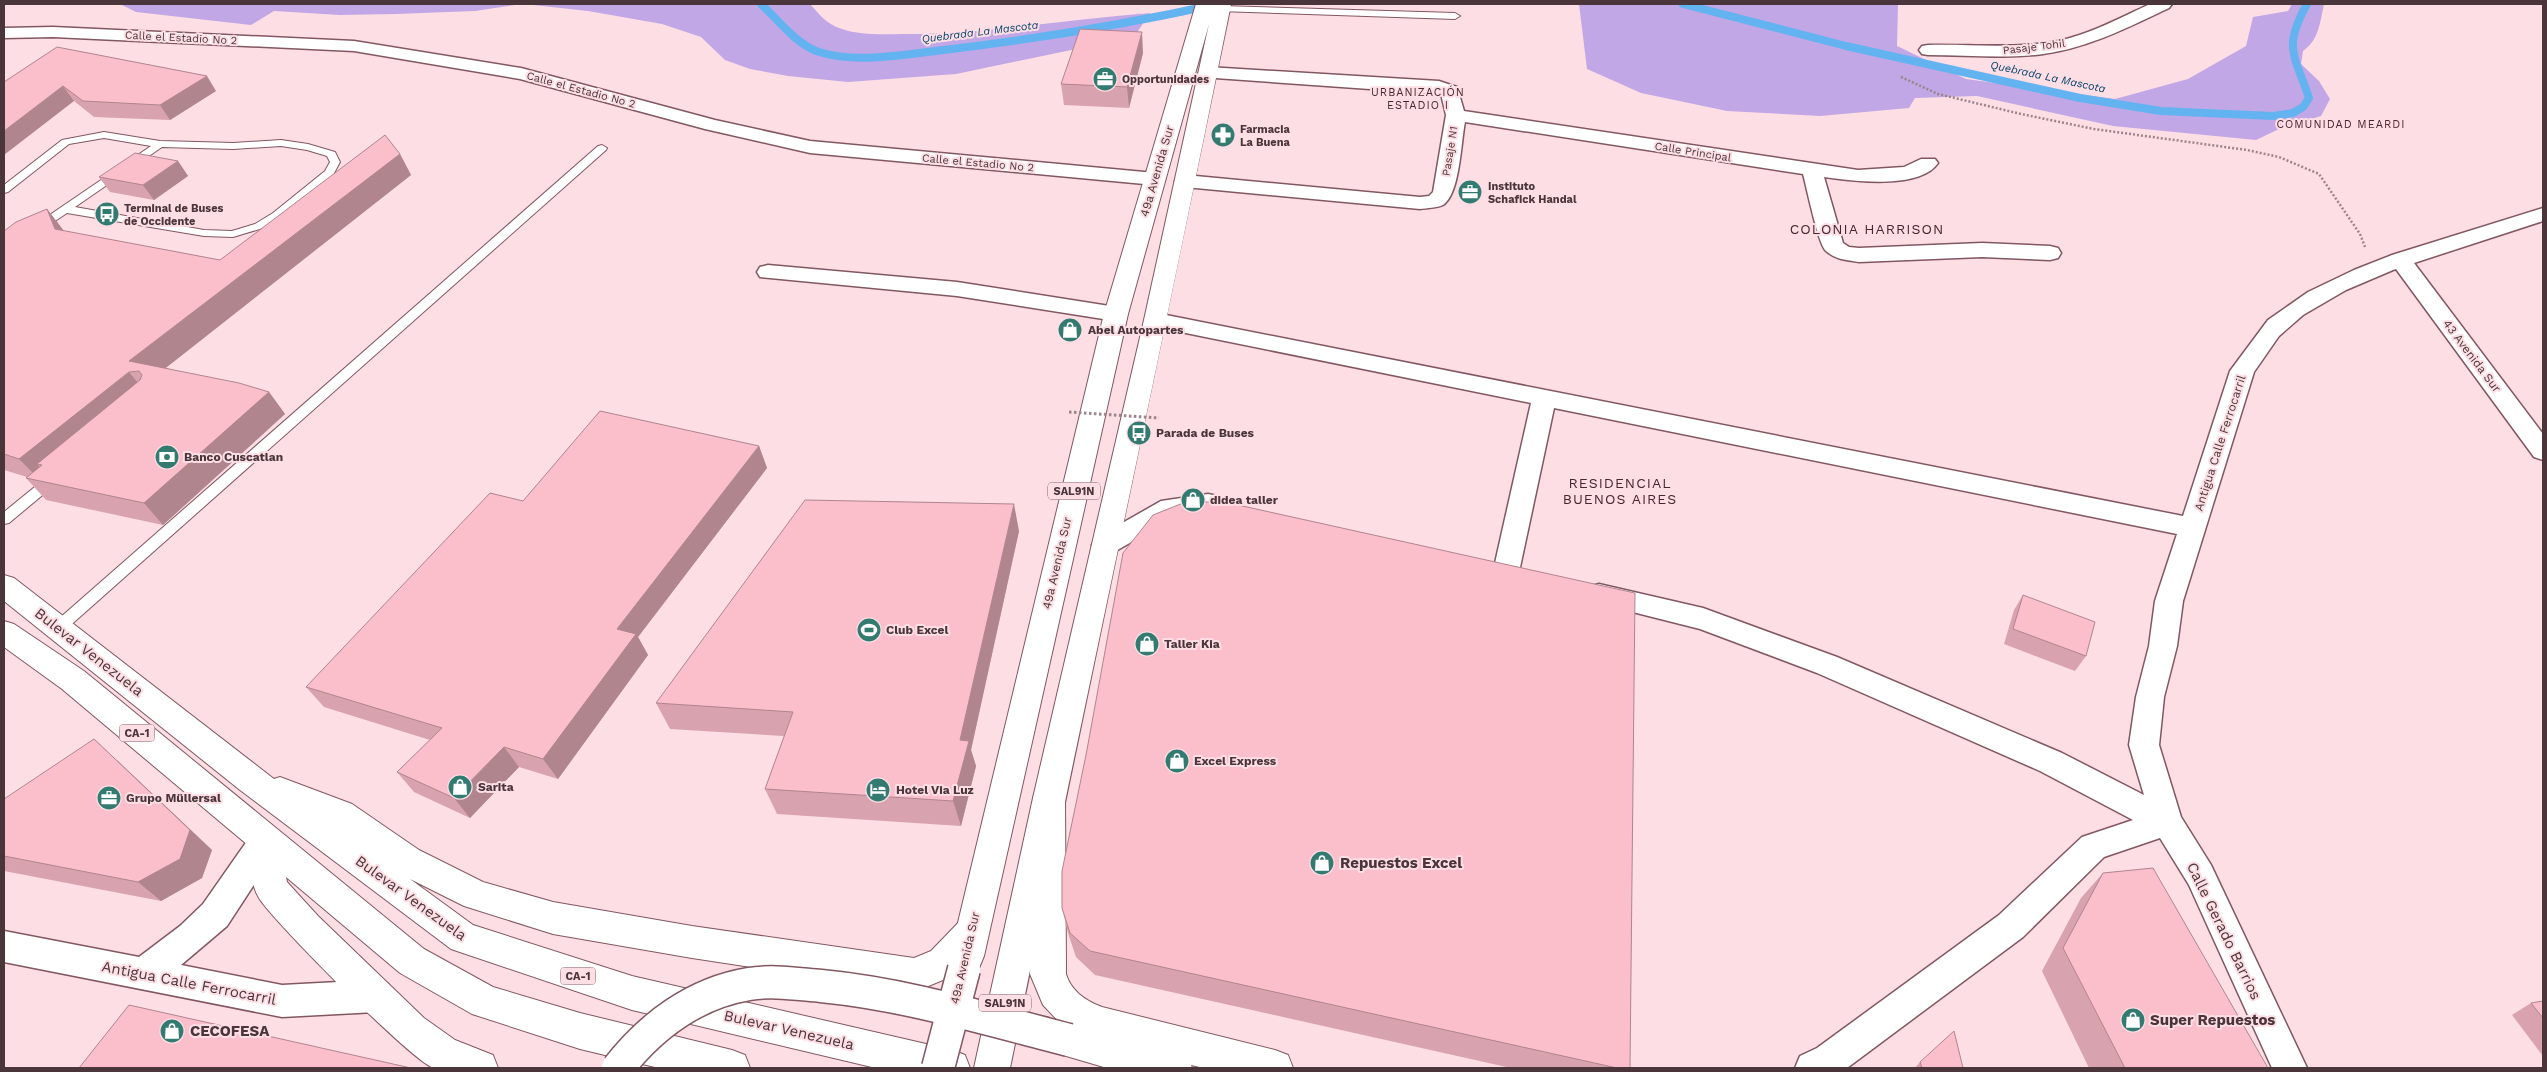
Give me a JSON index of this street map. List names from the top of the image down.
{
  "streets": {
    "main road": [
      "49a Avenida Sur",
      "SAL91N",
      "Bulevar Venezuela",
      "CA-1"
    ],
    "street": [
      "Calle el Estadio No 2",
      "Pasaje Tohil",
      "Pasaje N1",
      "Calle Principal",
      "43 Avenida Sur",
      "Antigua Calle Ferrocarril",
      "Calle Gerado Barrios"
    ]
  },
  "crossings": [
    ["Calle el Estadio No 2", "49a Avenida Sur"],
    ["Pasaje N1", "Calle Principal"],
    ["Pasaje N1", "49a Avenida Sur"],
    ["43 Avenida Sur", "Antigua Calle Ferrocarril"],
    ["Antigua Calle Ferrocarril", "Calle Gerado Barrios"]
  ],
  "districts": [
    "URBANIZACIÓN ESTADIO I",
    "COMUNIDAD MEARDI",
    "COLONIA HARRISON",
    "RESIDENCIAL BUENOS AIRES"
  ],
  "water": ["Quebrada La Mascota"],
  "places": {
    "office": ["Opportunidades", "Instituto Schafick Handal", "Grupo Müllersal"],
    "pharmacy": ["Farmacia La Buena"],
    "bus stop": ["Terminal de Buses de Occidente", "Parada de Buses"],
    "shop": [
      "Abel Autopartes",
      "didea taller",
      "Taller Kia",
      "Excel Express",
      "Sarita",
      "Repuestos Excel",
      "Super Repuestos",
      "CECOFESA"
    ],
    "bank": ["Banco Cuscatlan"],
    "sports": ["Club Excel"],
    "hotel": ["Hotel Via Luz"]
  }
}
